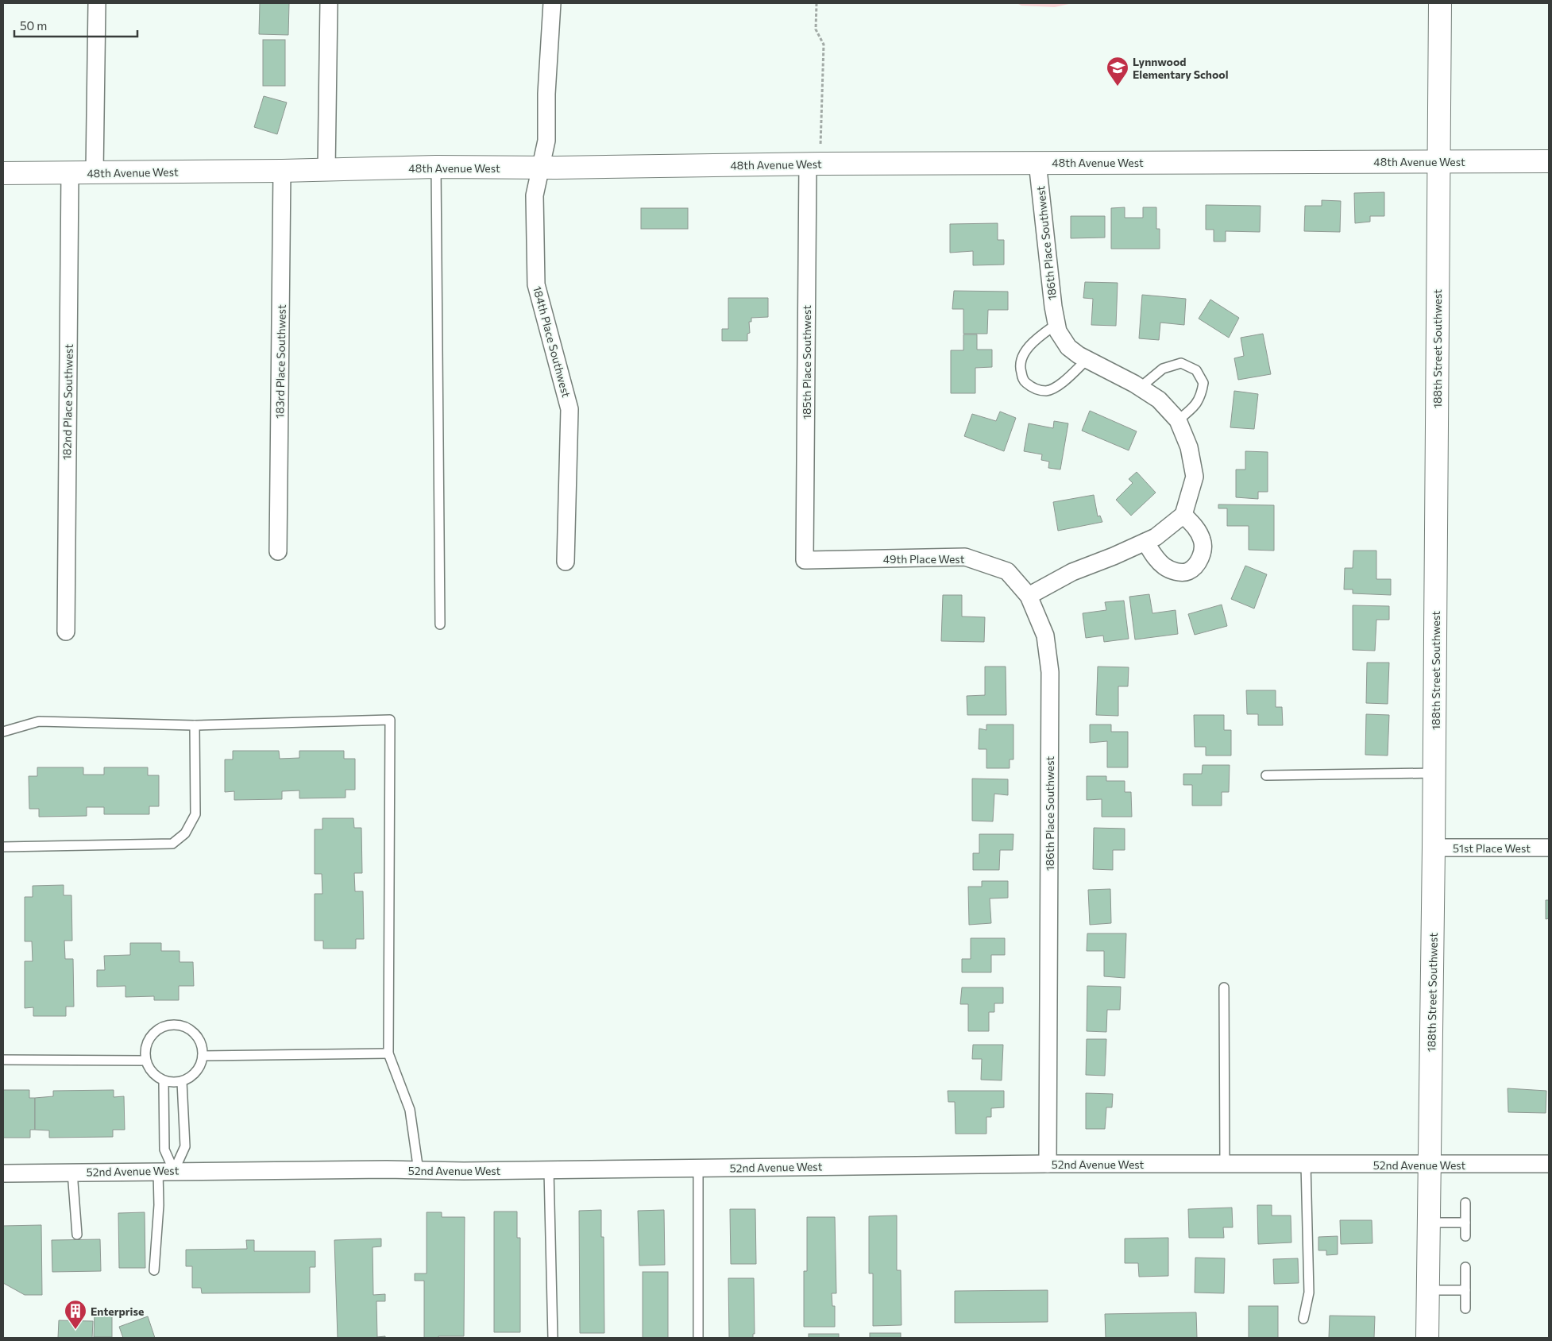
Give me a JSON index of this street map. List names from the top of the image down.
{
  "streets": {
    "street": [
      "48th Avenue West",
      "186th Place Southwest",
      "184th Place Southwest",
      "188th Street Southwest",
      "183rd Place Southwest",
      "185th Place Southwest",
      "182nd Place Southwest",
      "49th Place West",
      "51st Place West",
      "52nd Avenue West"
    ]
  },
  "crossings": [
    ["48th Avenue West", "186th Place Southwest"],
    ["48th Avenue West", "184th Place Southwest"],
    ["48th Avenue West", "188th Street Southwest"],
    ["48th Avenue West", "183rd Place Southwest"],
    ["48th Avenue West", "185th Place Southwest"],
    ["48th Avenue West", "182nd Place Southwest"],
    ["186th Place Southwest", "49th Place West"],
    ["186th Place Southwest", "52nd Avenue West"],
    ["188th Street Southwest", "51st Place West"],
    ["188th Street Southwest", "52nd Avenue West"],
    ["185th Place Southwest", "49th Place West"]
  ],
  "places": {
    "school or university": ["Lynnwood Elementary School"],
    "building": ["Enterprise"]
  },
  "scale_bar": "50 m"
}
